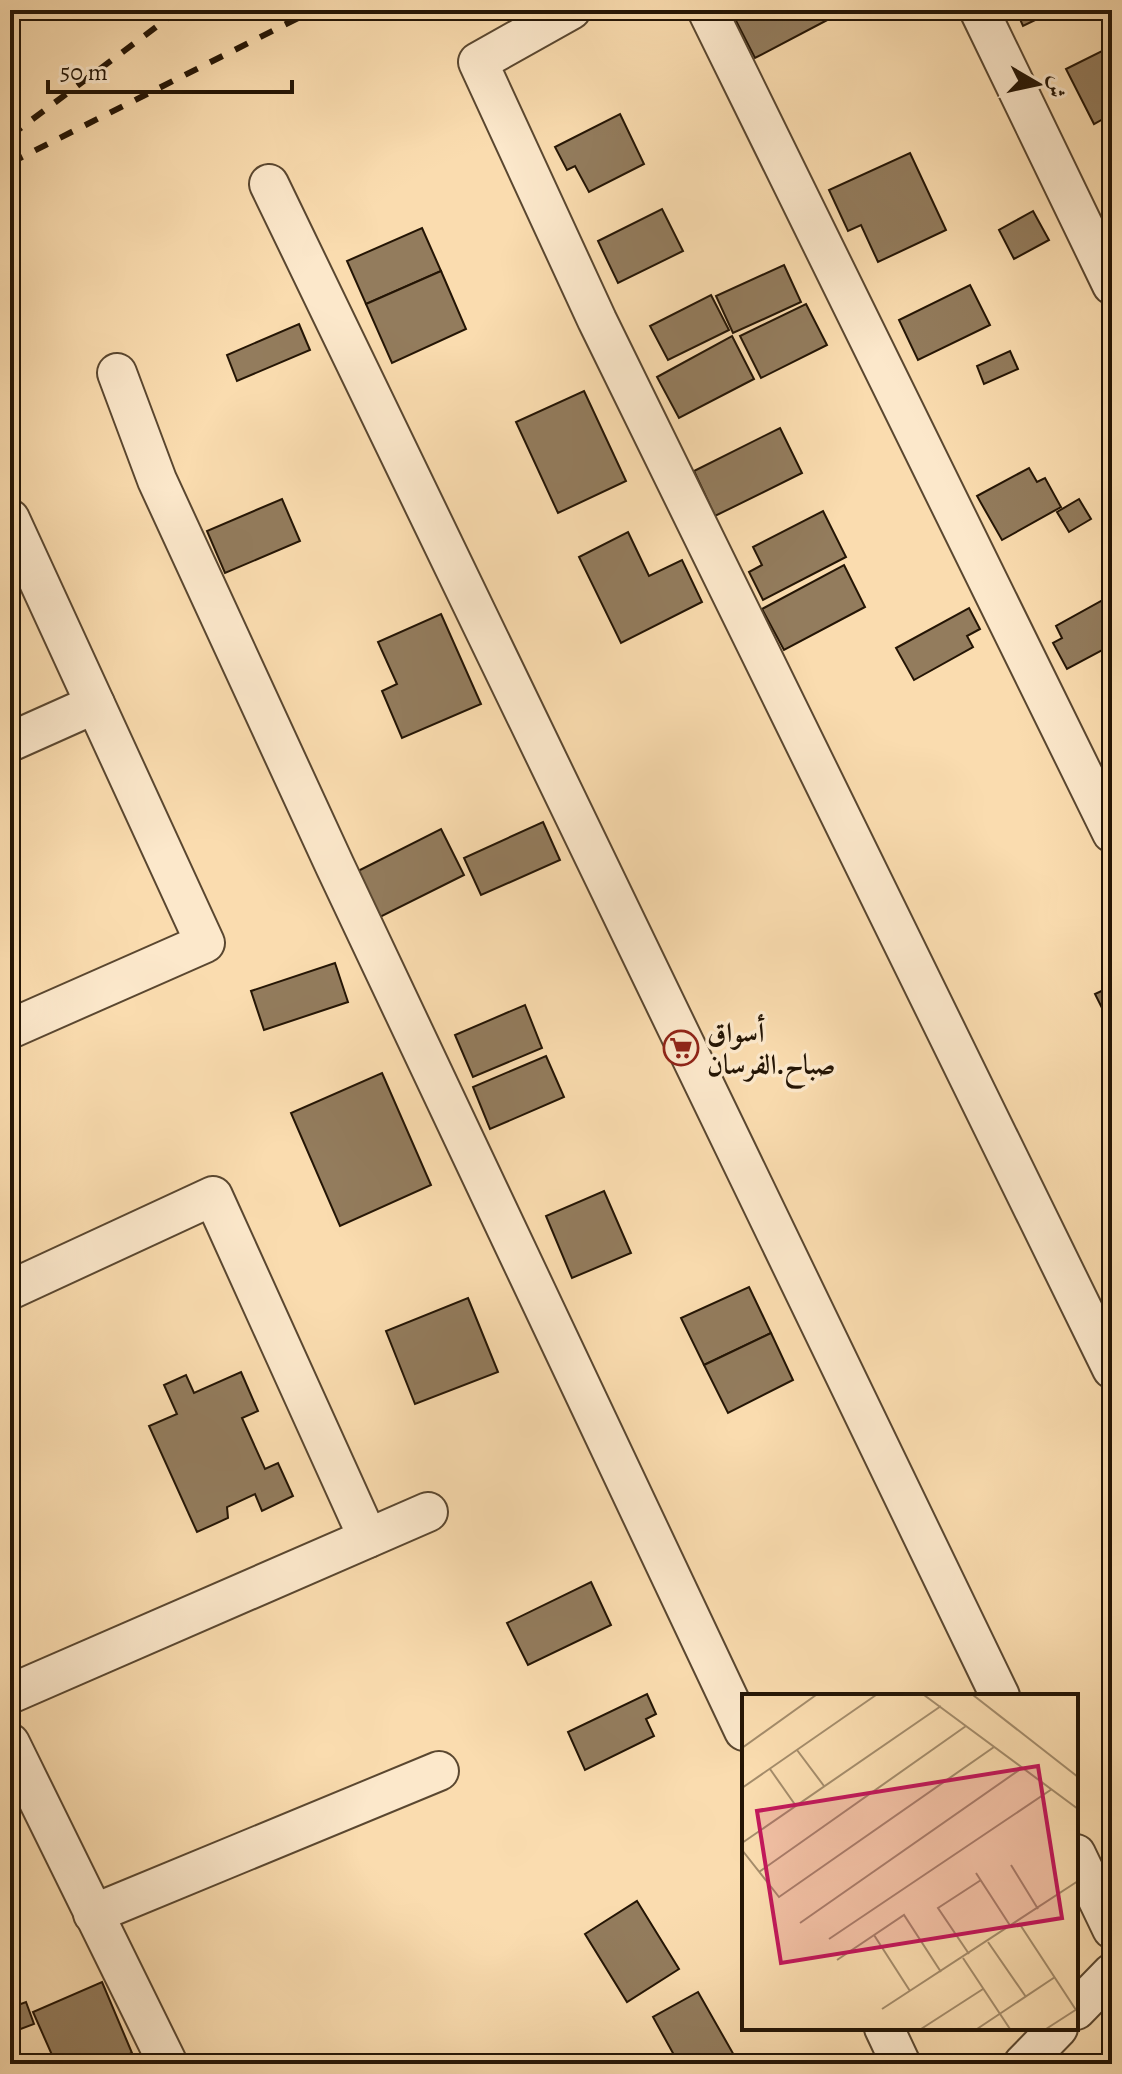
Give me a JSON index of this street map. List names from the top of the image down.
{
  "places": {
    "supermarket": ["أسواق صباح.الفرسان"]
  },
  "scale_bar": "50 m",
  "north": "right"
}
